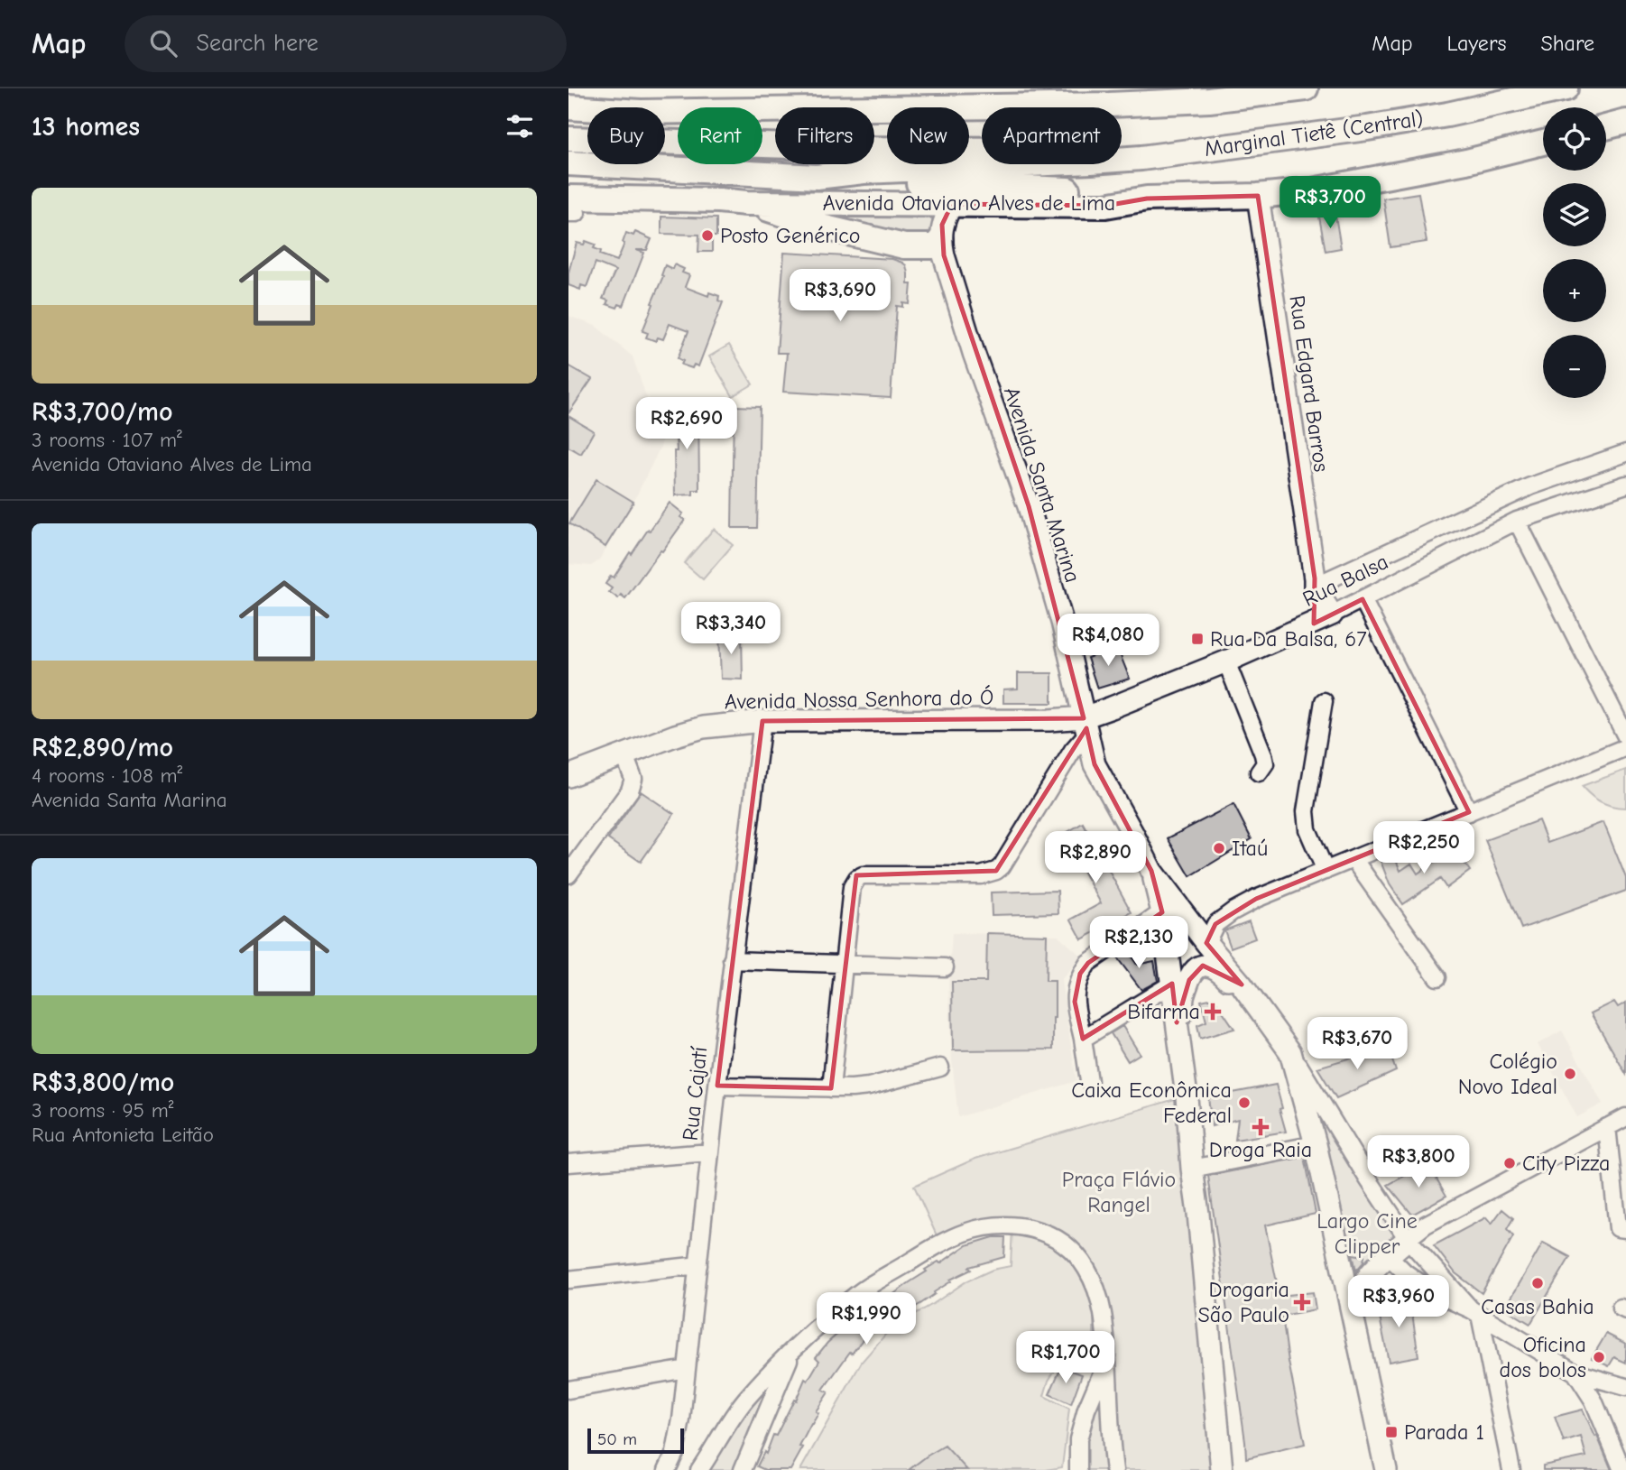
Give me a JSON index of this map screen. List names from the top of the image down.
{
  "streets": {
    "highway": ["Marginal Tietê (Central)", "Avenida Otaviano Alves de Lima"],
    "main road": [
      "Rua Edgard Barros",
      "Avenida Santa Marina",
      "Rua Balsa",
      "Avenida Nossa Senhora do Ó"
    ],
    "street": ["Rua Cajatí"]
  },
  "crossings": [
    ["Avenida Otaviano Alves de Lima", "Rua Edgard Barros"],
    ["Rua Edgard Barros", "Rua Balsa"],
    ["Avenida Santa Marina", "Rua Balsa"],
    ["Avenida Santa Marina", "Avenida Nossa Senhora do Ó"],
    ["Rua Balsa", "Avenida Nossa Senhora do Ó"],
    ["Avenida Nossa Senhora do Ó", "Rua Cajatí"]
  ],
  "parks": ["Praça Flávio Rangel", "Largo Cine Clipper"],
  "places": {
    "other": [
      "Posto Genérico",
      "Itaú",
      "Colégio Novo Ideal",
      "Caixa Econômica Federal",
      "City Pizza",
      "Casas Bahia",
      "Oficina dos bolos"
    ],
    "transit": ["Rua Da Balsa, 67", "Parada 1"],
    "health": ["Bifarma", "Droga Raia", "Drogaria São Paulo"]
  },
  "scale_bar": "50 m",
  "page": {
    "header": "Map",
    "search": "Search here",
    "nav": ["Map", "Layers", "Share"],
    "heading": "13 homes",
    "map_buttons": ["+", "−"],
    "chip": [
      "Buy",
      "Rent",
      "Filters",
      "New",
      "Apartment"
    ],
    "list": [
      {
        "name": "R$3,700/mo",
        "note": "3 rooms · 107 m² · Avenida Otaviano Alves de Lima"
      },
      {
        "name": "R$2,890/mo",
        "note": "4 rooms · 108 m² · Avenida Santa Marina"
      },
      {
        "name": "R$3,800/mo",
        "note": "3 rooms · 95 m² · Rua Antonieta Leitão"
      }
    ],
    "price": [
      "R$3,700",
      "R$3,690",
      "R$2,690",
      "R$3,340",
      "R$4,080",
      "R$2,250",
      "R$2,890",
      "R$2,130",
      "R$3,670",
      "R$3,800",
      "R$3,960",
      "R$1,990",
      "R$1,700"
    ],
    "scale": "50 m"
  }
}
